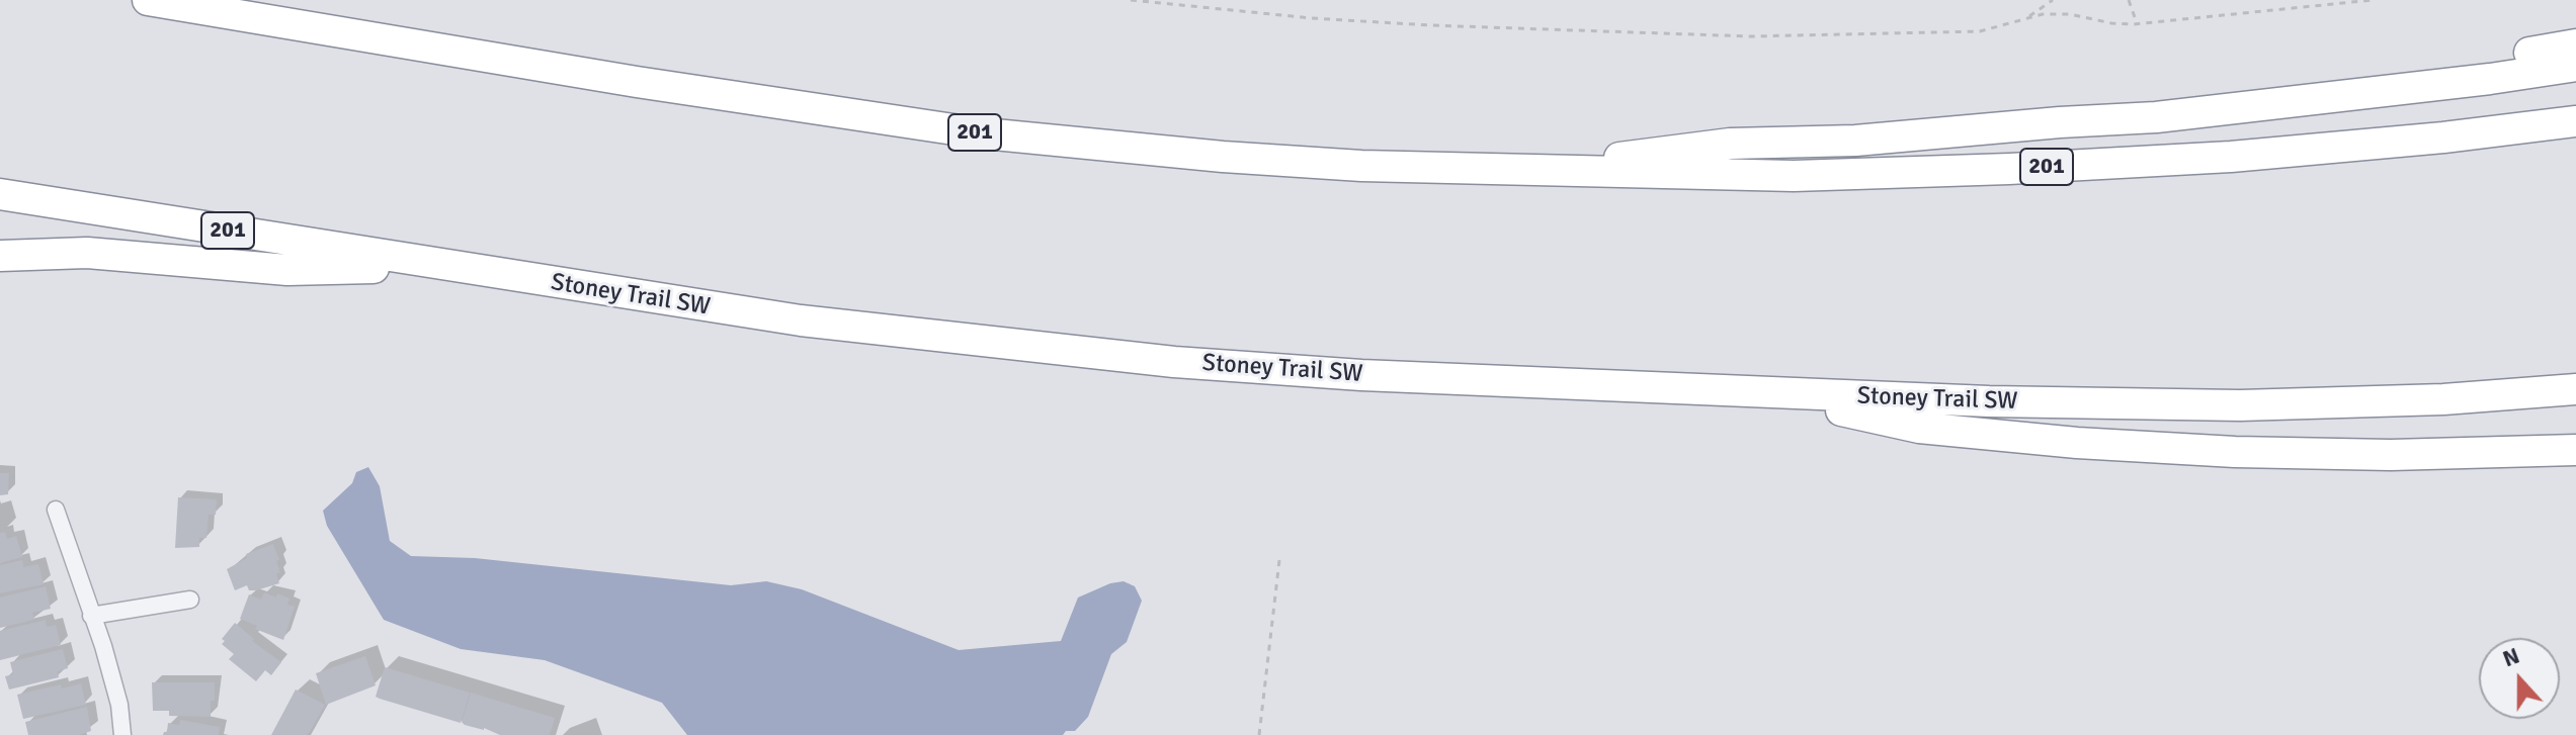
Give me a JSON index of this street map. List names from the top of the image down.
{
  "streets": {
    "highway": ["201", "Stoney Trail SW"]
  },
  "north": "top"
}
